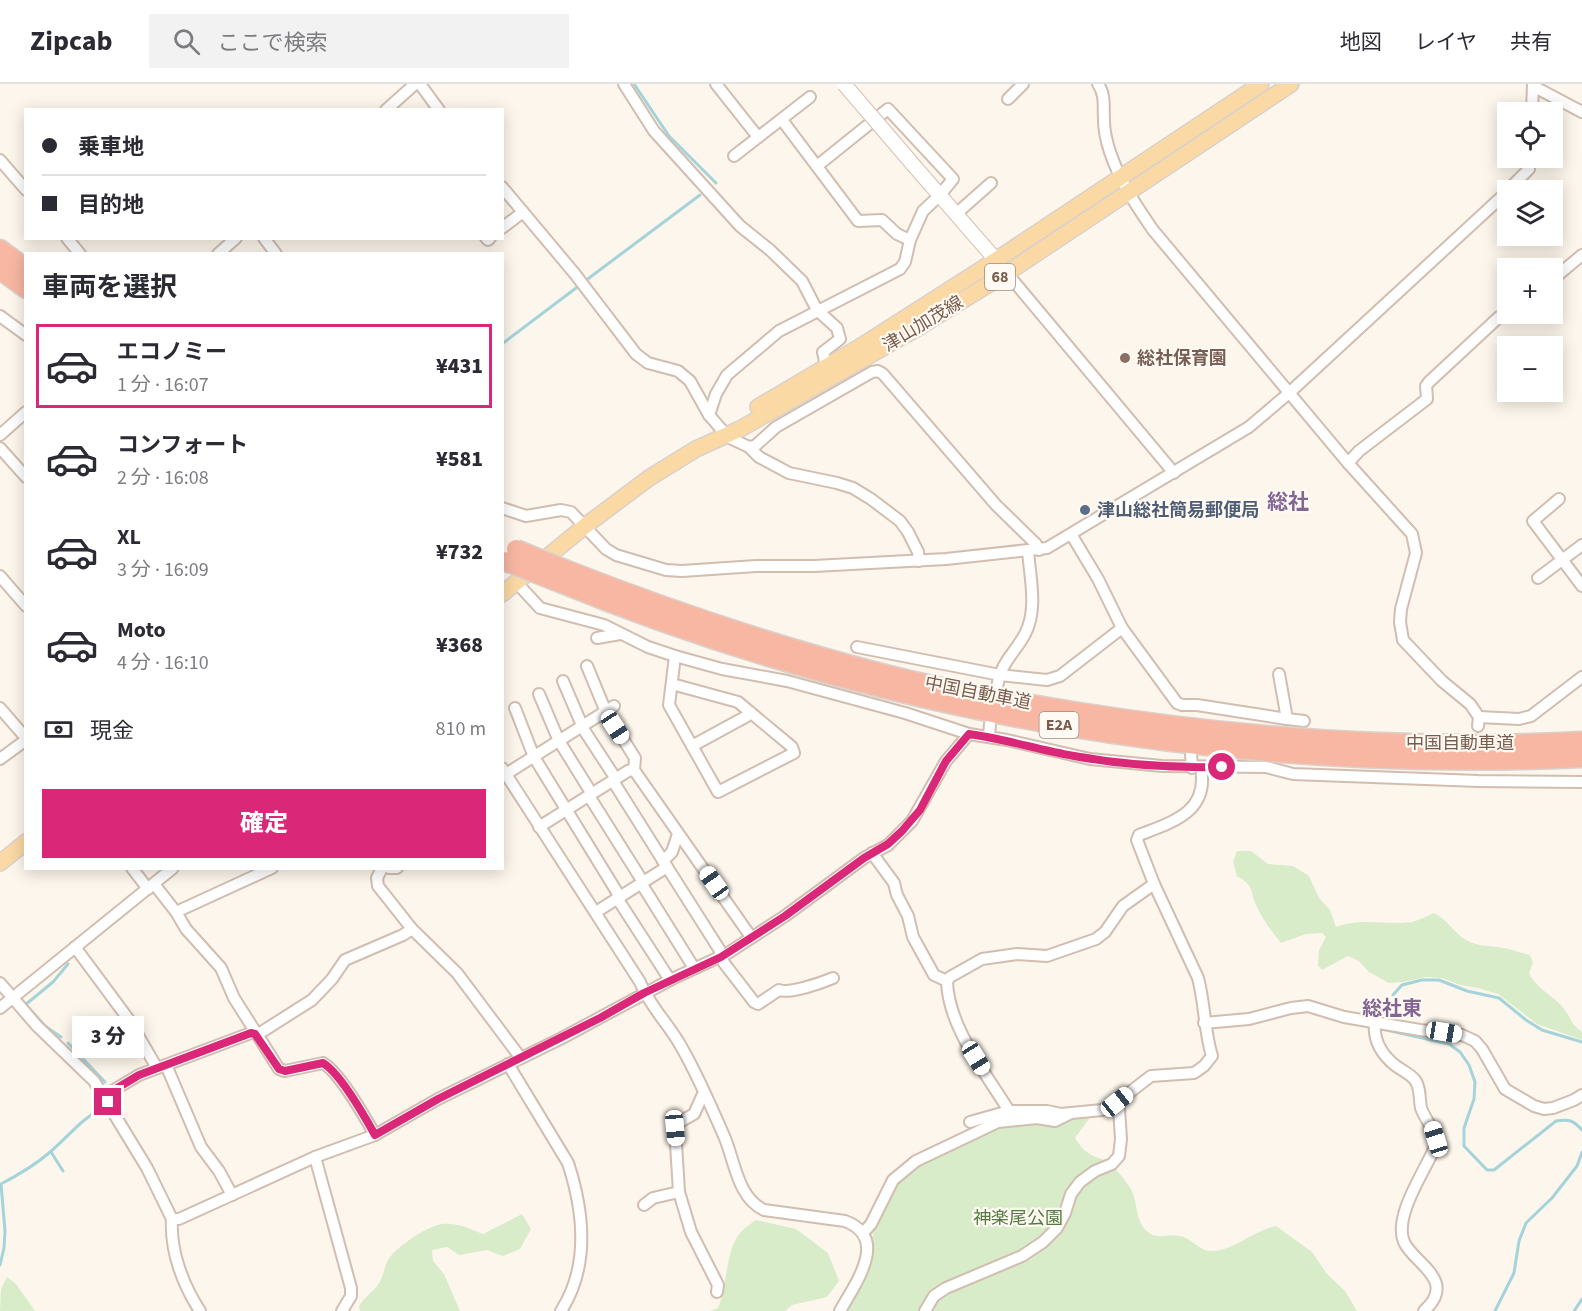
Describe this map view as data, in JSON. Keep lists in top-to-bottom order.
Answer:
{
  "streets": {
    "highway": ["中国自動車道", "E2A"],
    "main road": ["68", "津山加茂線"]
  },
  "districts": ["総社", "総社東"],
  "parks": ["神楽尾公園"],
  "places": ["総社保育園", "津山総社簡易郵便局"],
  "page": {
    "header": "Zipcab",
    "search": "ここで検索",
    "nav": ["地図", "レイヤ", "共有"],
    "map_buttons": ["+", "−"],
    "banner": ["乗車地", "目的地"],
    "heading": "車両を選択",
    "list": [
      {
        "name": "エコノミー",
        "note": "1 分 · 16:07",
        "value": "¥431"
      },
      {
        "name": "コンフォート",
        "note": "2 分 · 16:08",
        "value": "¥581"
      },
      {
        "name": "XL",
        "note": "3 分 · 16:09",
        "value": "¥732"
      },
      {
        "name": "Moto",
        "note": "4 分 · 16:10",
        "value": "¥368"
      }
    ],
    "pay": ["現金", "810 m"],
    "buttons": "確定",
    "bubble": "3 分"
  }
}
